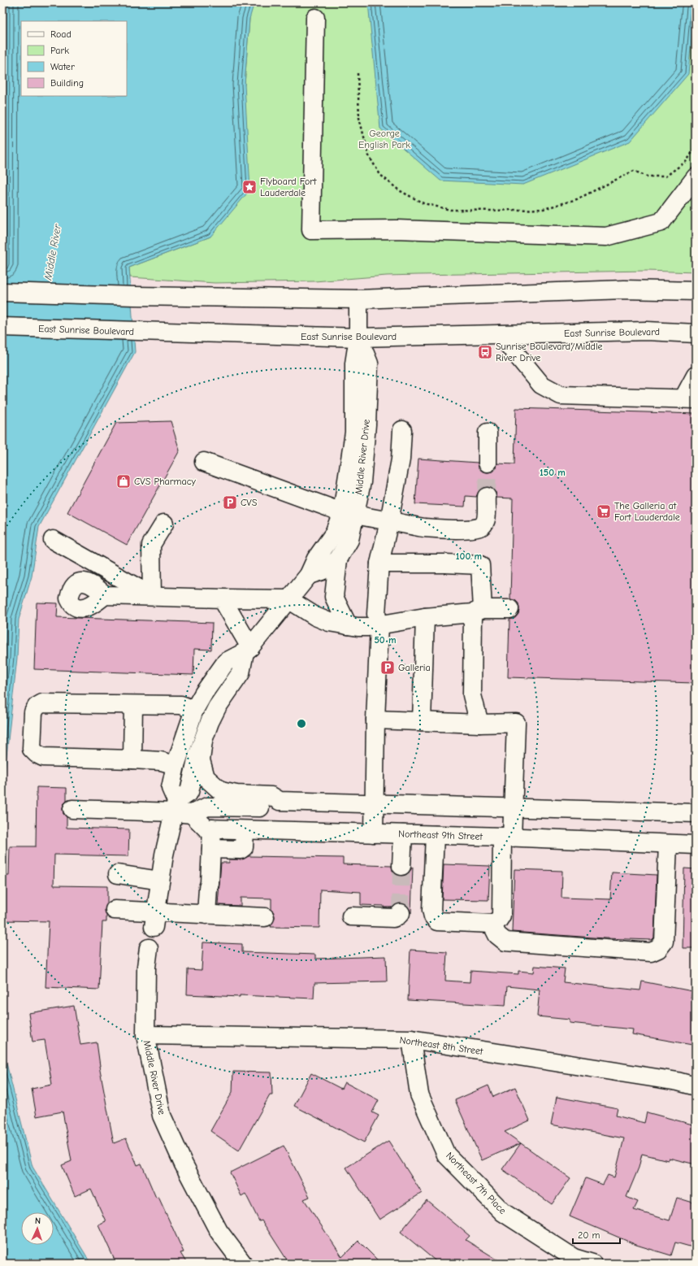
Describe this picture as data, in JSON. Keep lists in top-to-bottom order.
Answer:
{
  "streets": {
    "street": [
      "East Sunrise Boulevard",
      "Middle River Drive",
      "Northeast 9th Street",
      "Northeast 8th Street",
      "Northeast 7th Place"
    ]
  },
  "crossings": [
    ["East Sunrise Boulevard", "Middle River Drive"],
    ["Middle River Drive", "Northeast 8th Street"],
    ["Northeast 8th Street", "Northeast 7th Place"]
  ],
  "water": ["Middle River"],
  "parks": ["George English Park"],
  "places": {
    "place": ["Flyboard Fort Lauderdale"],
    "bus stop": ["Sunrise Boulevard/Middle River Drive"],
    "shop": ["CVS Pharmacy"],
    "parking": ["CVS", "Galleria"],
    "supermarket": ["The Galleria at Fort Lauderdale"]
  },
  "legend": [
    "Road",
    "Park",
    "Water",
    "Building"
  ],
  "scale_bar": "20 m",
  "north": "top",
  "rings": ["150 m", "100 m", "50 m"]
}
